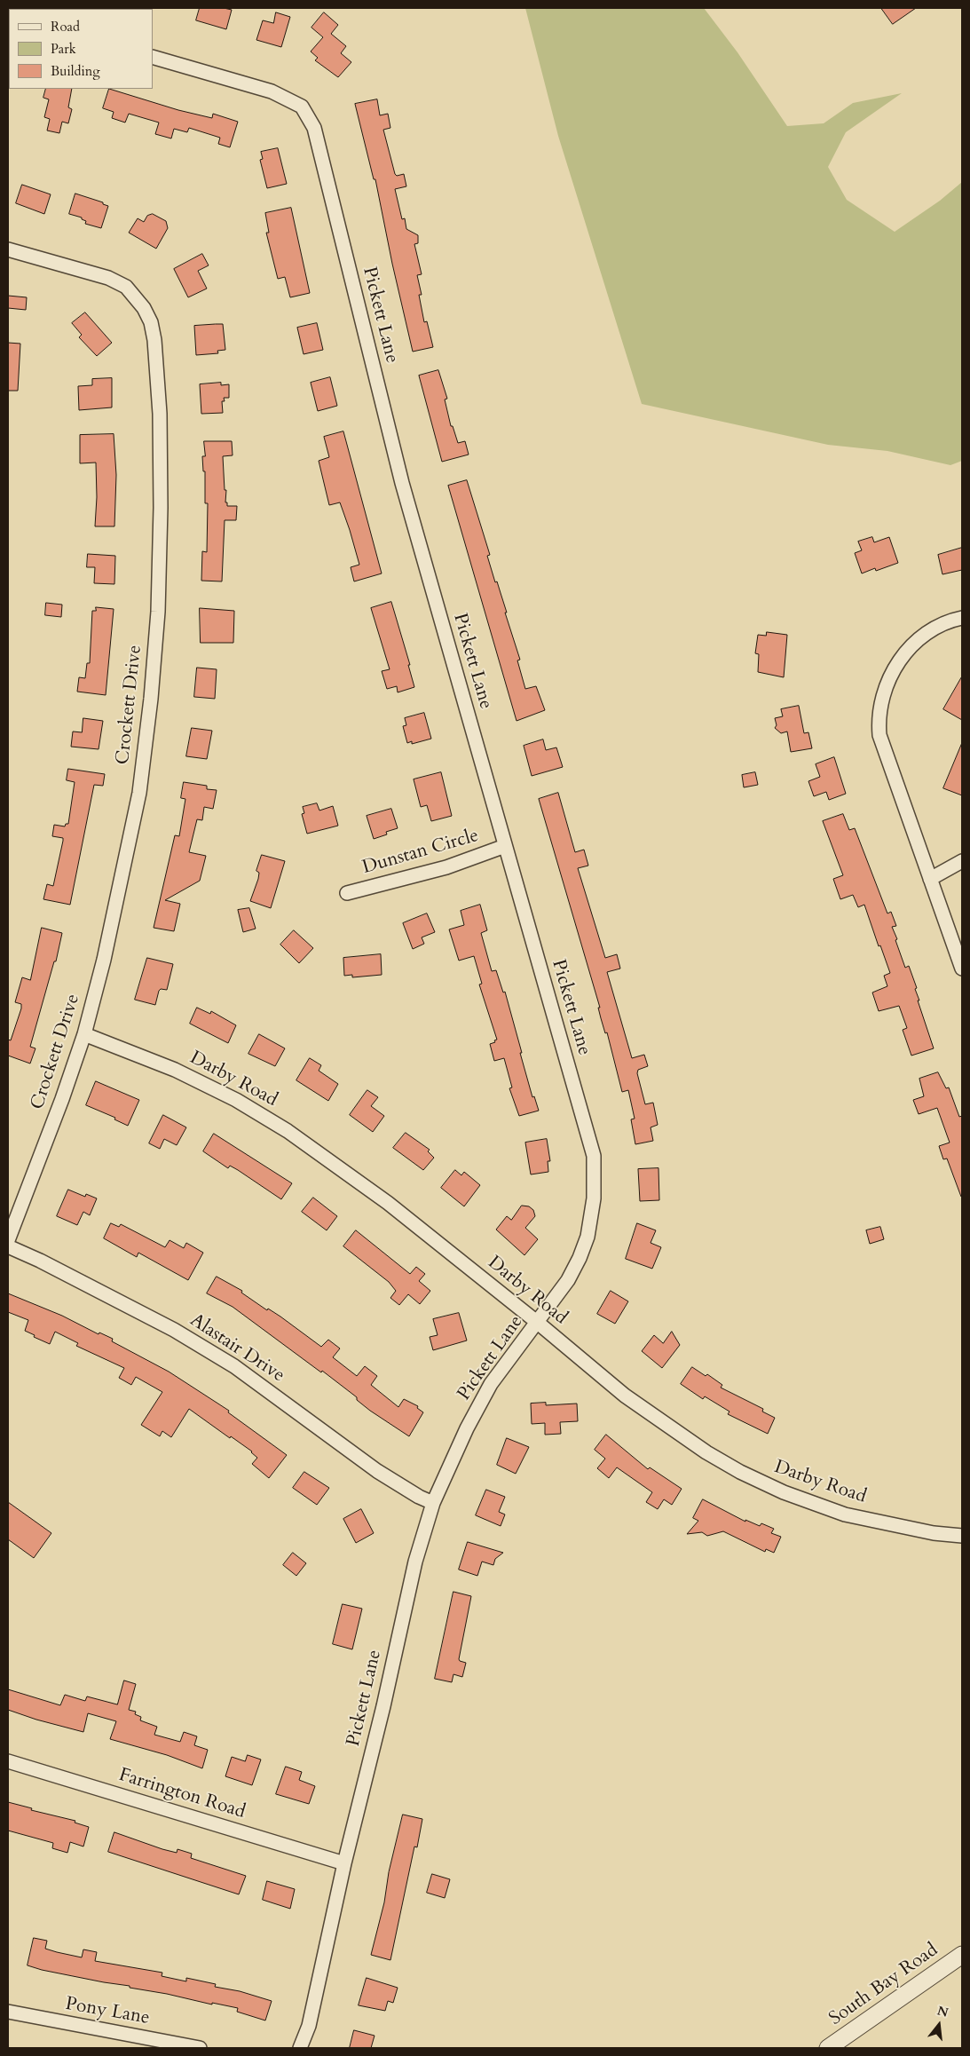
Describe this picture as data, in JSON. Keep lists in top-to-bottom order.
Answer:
{
  "streets": {
    "street": [
      "Pickett Lane",
      "Crockett Drive",
      "Dunstan Circle",
      "Darby Road",
      "Alastair Drive",
      "Farrington Road",
      "South Bay Road",
      "Pony Lane"
    ]
  },
  "crossings": [
    ["Pickett Lane", "Dunstan Circle"],
    ["Pickett Lane", "Darby Road"],
    ["Pickett Lane", "Alastair Drive"],
    ["Pickett Lane", "Farrington Road"],
    ["Crockett Drive", "Darby Road"]
  ],
  "legend": ["Road", "Park", "Building"],
  "north": "top"
}
